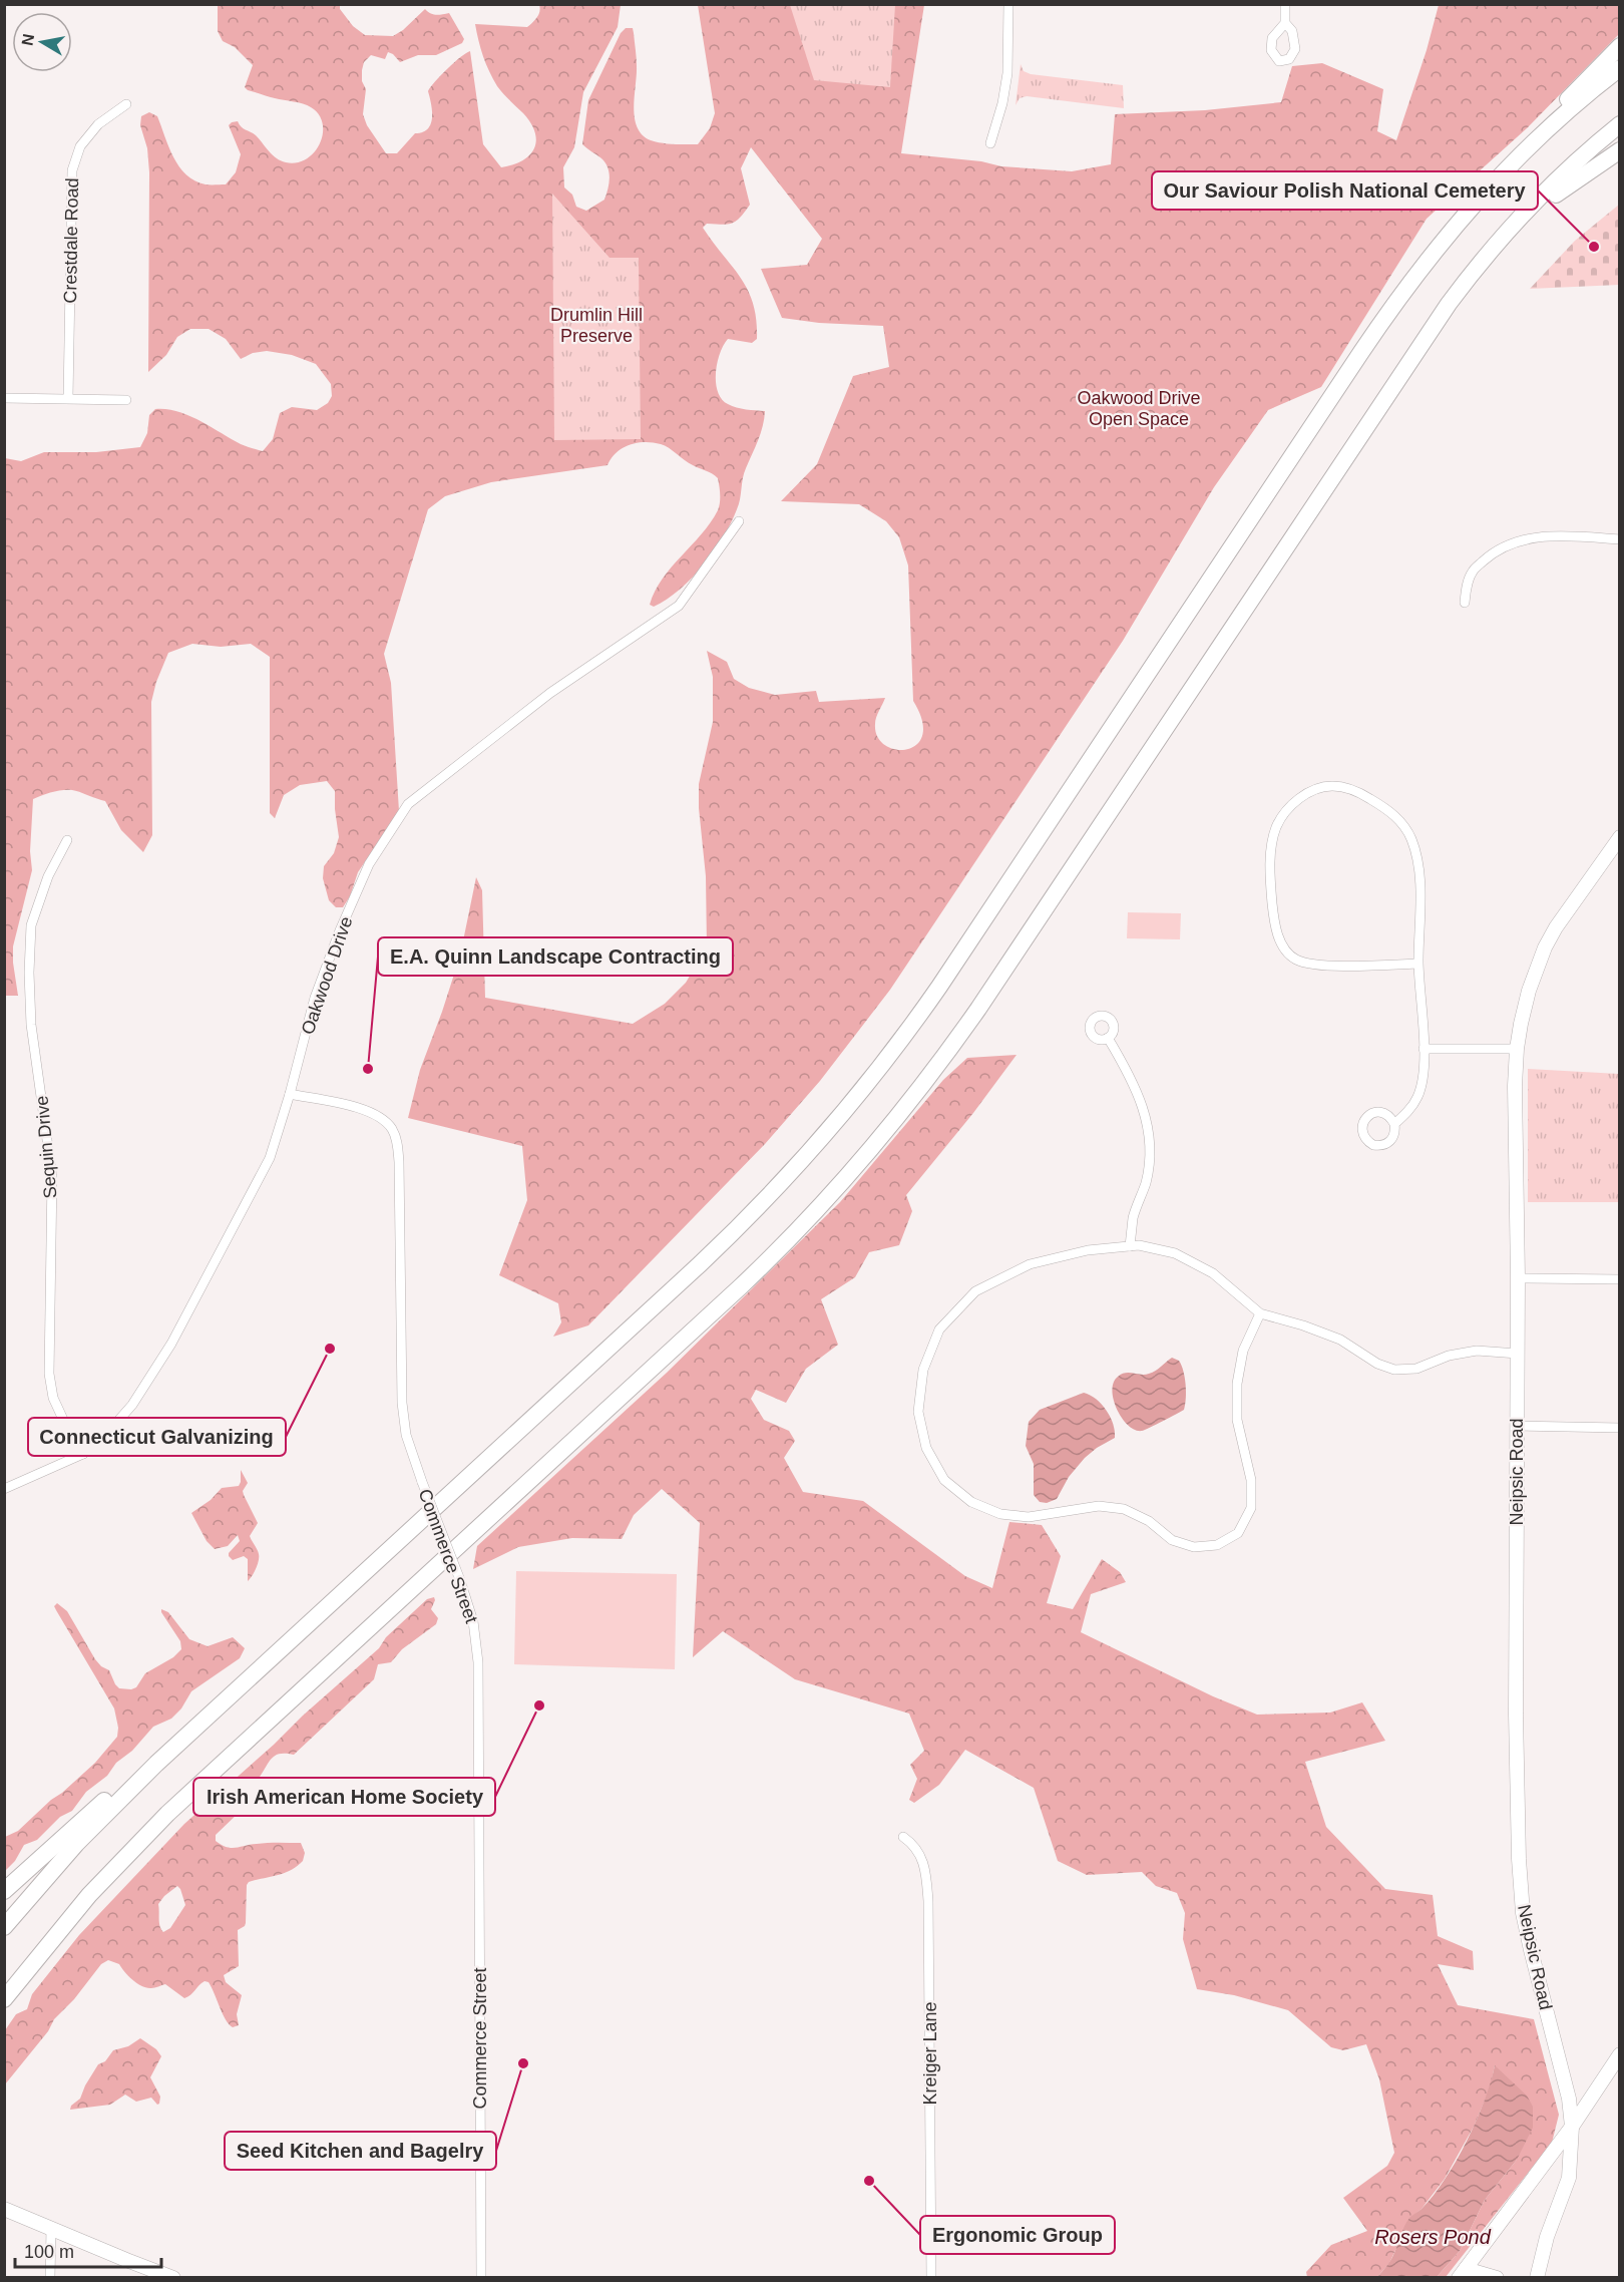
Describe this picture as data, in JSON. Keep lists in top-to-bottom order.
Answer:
{
  "streets": {
    "street": [
      "Crestdale Road",
      "Oakwood Drive",
      "Sequin Drive",
      "Neipsic Road",
      "Commerce Street",
      "Kreiger Lane"
    ]
  },
  "crossings": [
    ["Oakwood Drive", "Sequin Drive"],
    ["Oakwood Drive", "Commerce Street"]
  ],
  "water": ["Rosers Pond"],
  "parks": ["Drumlin Hill Preserve", "Oakwood Drive Open Space"],
  "places": [
    "Our Saviour Polish National Cemetery",
    "E.A. Quinn Landscape Contracting",
    "Connecticut Galvanizing",
    "Irish American Home Society",
    "Seed Kitchen and Bagelry",
    "Ergonomic Group"
  ],
  "scale_bar": "100 m",
  "north": "left"
}
